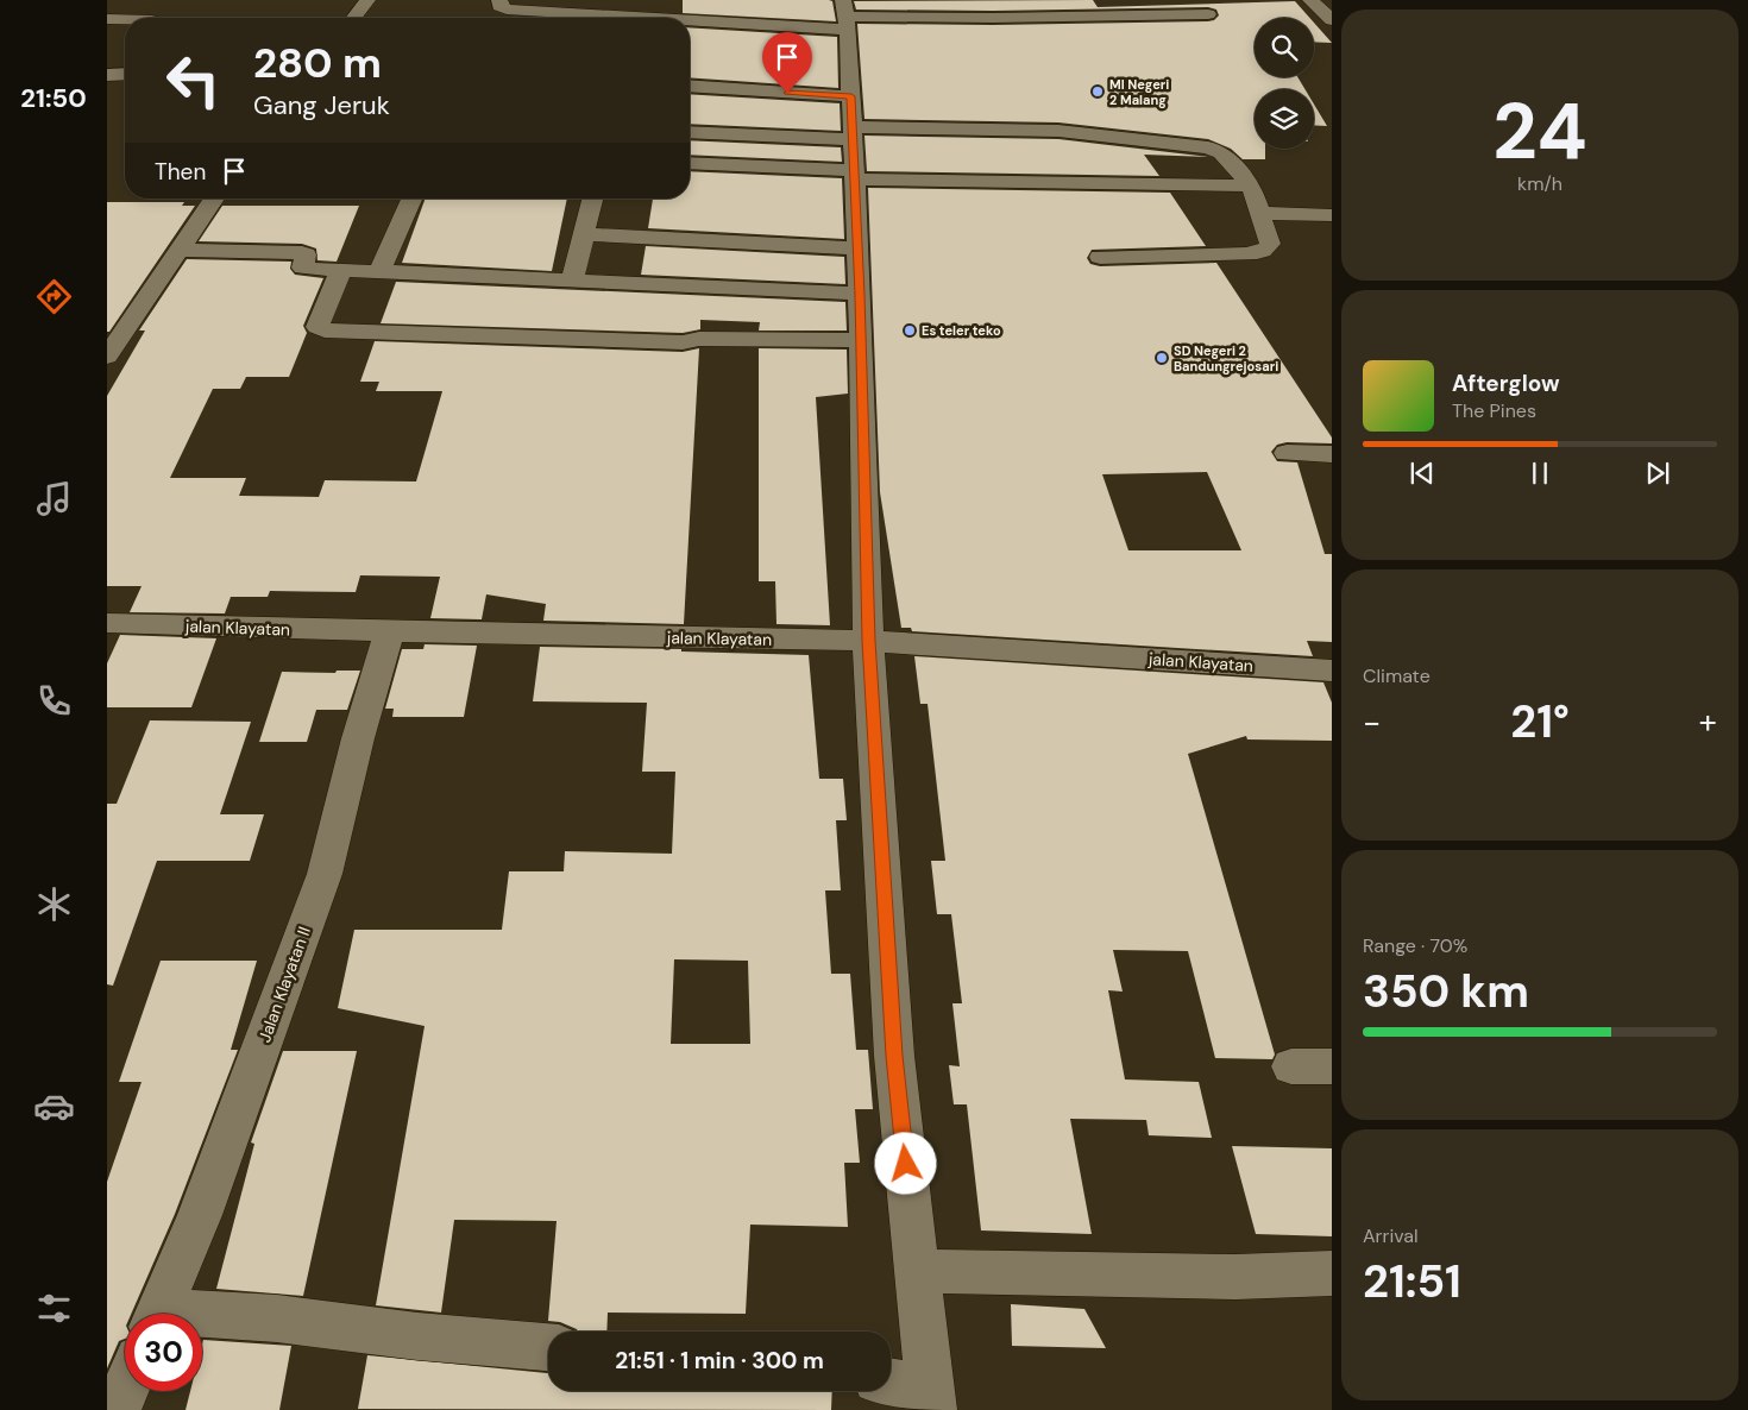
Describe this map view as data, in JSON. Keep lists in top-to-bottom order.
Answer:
{
  "streets": {
    "street": ["jalan Klayatan", "Jalan Klayatan II"]
  },
  "crossings": [
    ["jalan Klayatan", "Jalan Klayatan II"]
  ],
  "places": ["MI Negeri 2 Malang", "Es teler teko", "SD Negeri 2 Bandungrejosari"],
  "page": {
    "tabs": "21:50",
    "tile": [
      ["24", "km/h"],
      "Climate",
      ["Range · 70%", "350 km"],
      ["Arrival", "21:51"]
    ],
    "turn": ["280 m", "Gang Jeruk"],
    "then": "Then",
    "song": ["Afterglow", "The Pines"],
    "heat": ["−", "21°", "+"],
    "limit": "30",
    "trip": "21:51 · 1 min · 300 m"
  }
}
